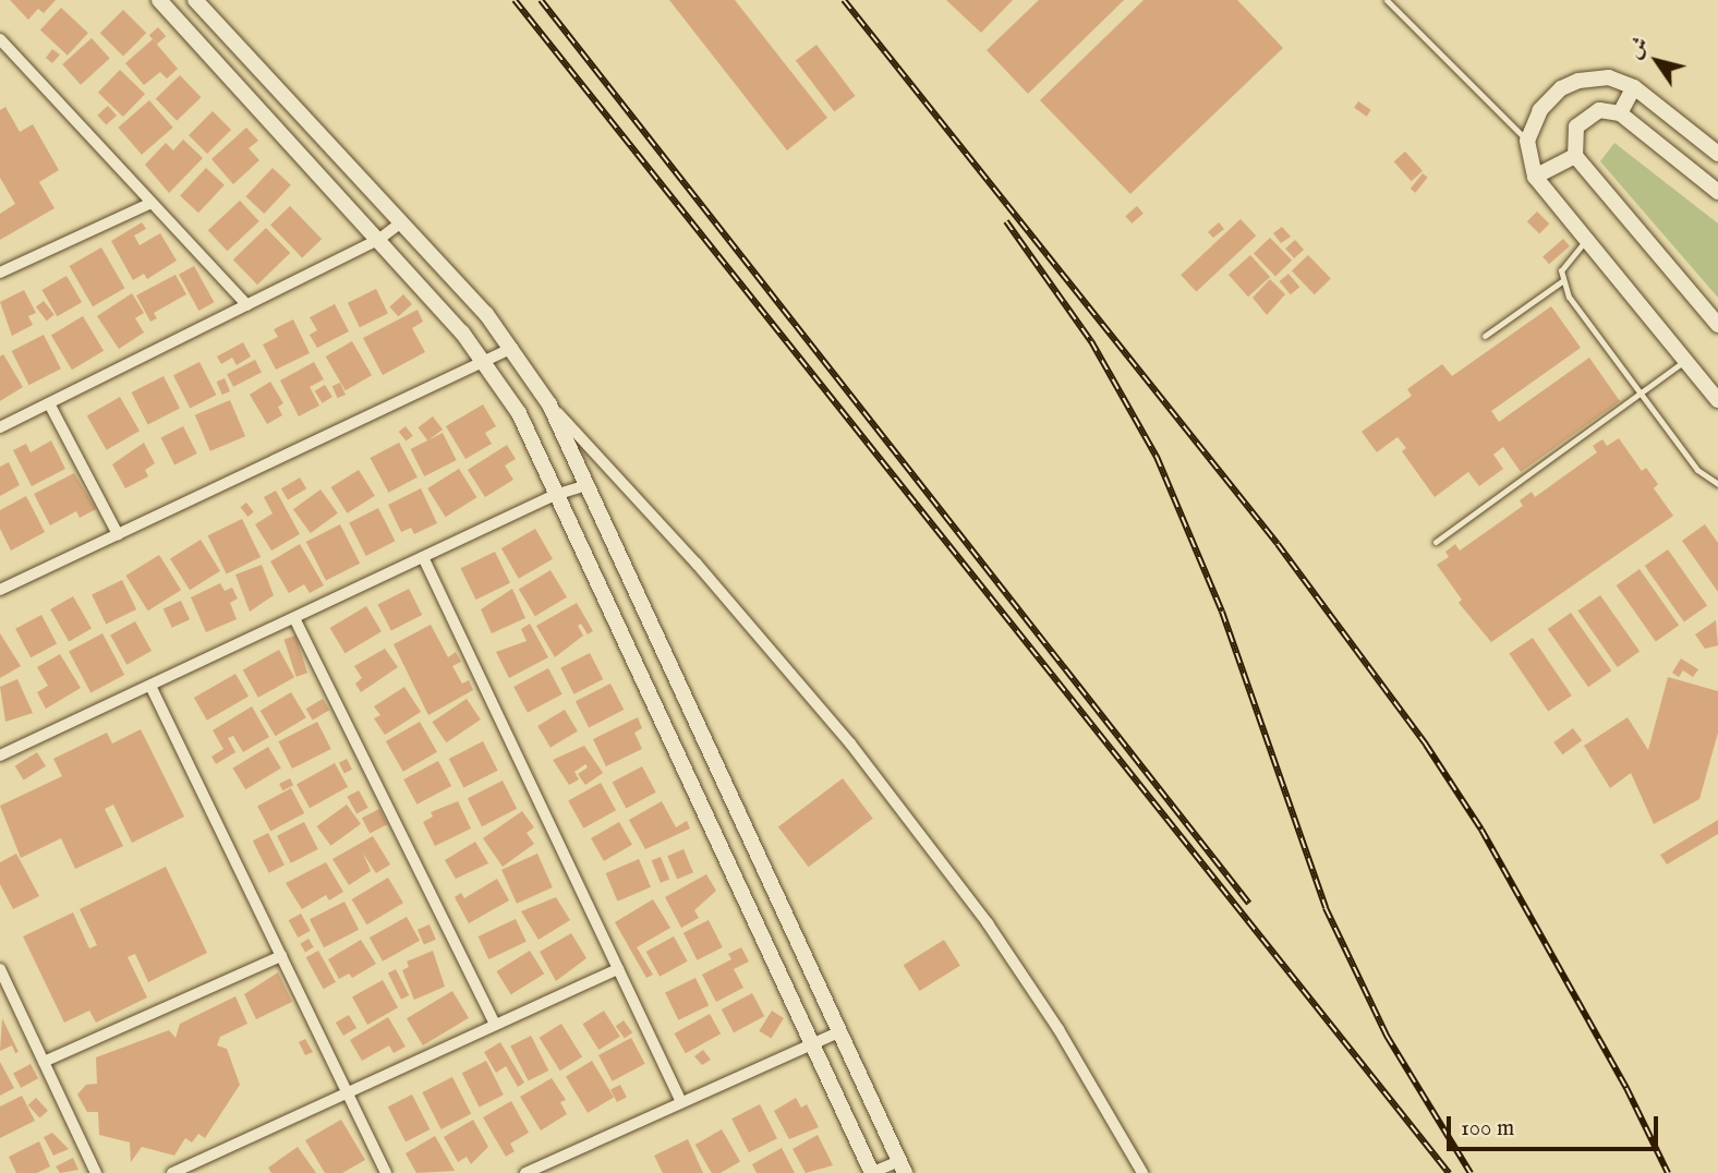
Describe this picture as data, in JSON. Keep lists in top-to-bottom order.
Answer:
{
  "scale_bar": "100 m",
  "north": "top left"
}
